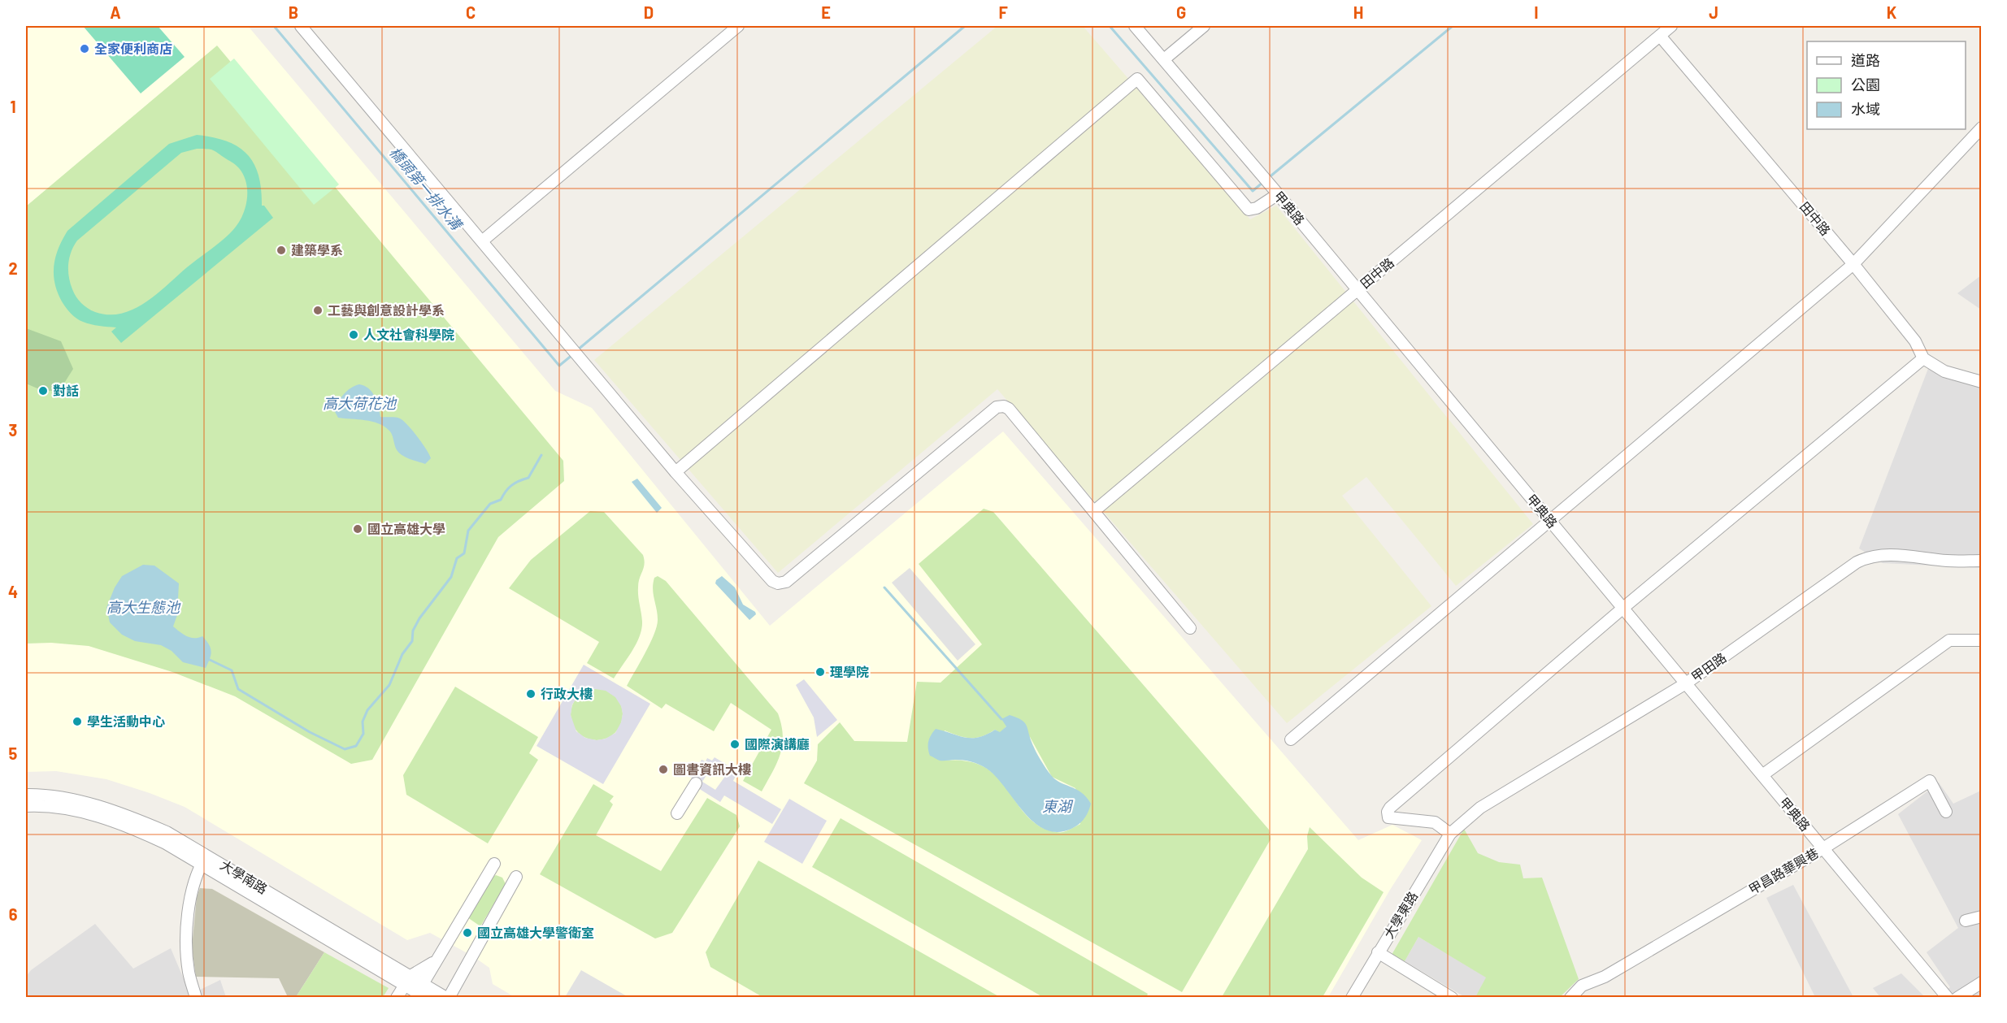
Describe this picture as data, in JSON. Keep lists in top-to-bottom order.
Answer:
{
  "streets": {
    "street": [
      "甲典路",
      "田中路",
      "甲田路",
      "甲昌路華興巷",
      "大學南路",
      "大學東路"
    ]
  },
  "crossings": [
    ["甲典路", "田中路"],
    ["甲典路", "甲田路"],
    ["甲典路", "甲昌路華興巷"],
    ["甲田路", "大學東路"]
  ],
  "water": [
    "橋頭第一排水溝",
    "高大荷花池",
    "高大生態池",
    "東湖"
  ],
  "places": [
    "全家便利商店",
    "建築學系",
    "工藝與創意設計學系",
    "人文社會科學院",
    "對話",
    "國立高雄大學",
    "理學院",
    "行政大樓",
    "學生活動中心",
    "國際演講廳",
    "圖書資訊大樓",
    "國立高雄大學警衛室"
  ],
  "legend": ["道路", "公園", "水域"],
  "grid": {
    "columns": [
      "A",
      "B",
      "C",
      "D",
      "E",
      "F",
      "G",
      "H",
      "I",
      "J",
      "K"
    ],
    "rows": [
      "1",
      "2",
      "3",
      "4",
      "5",
      "6"
    ]
  }
}
